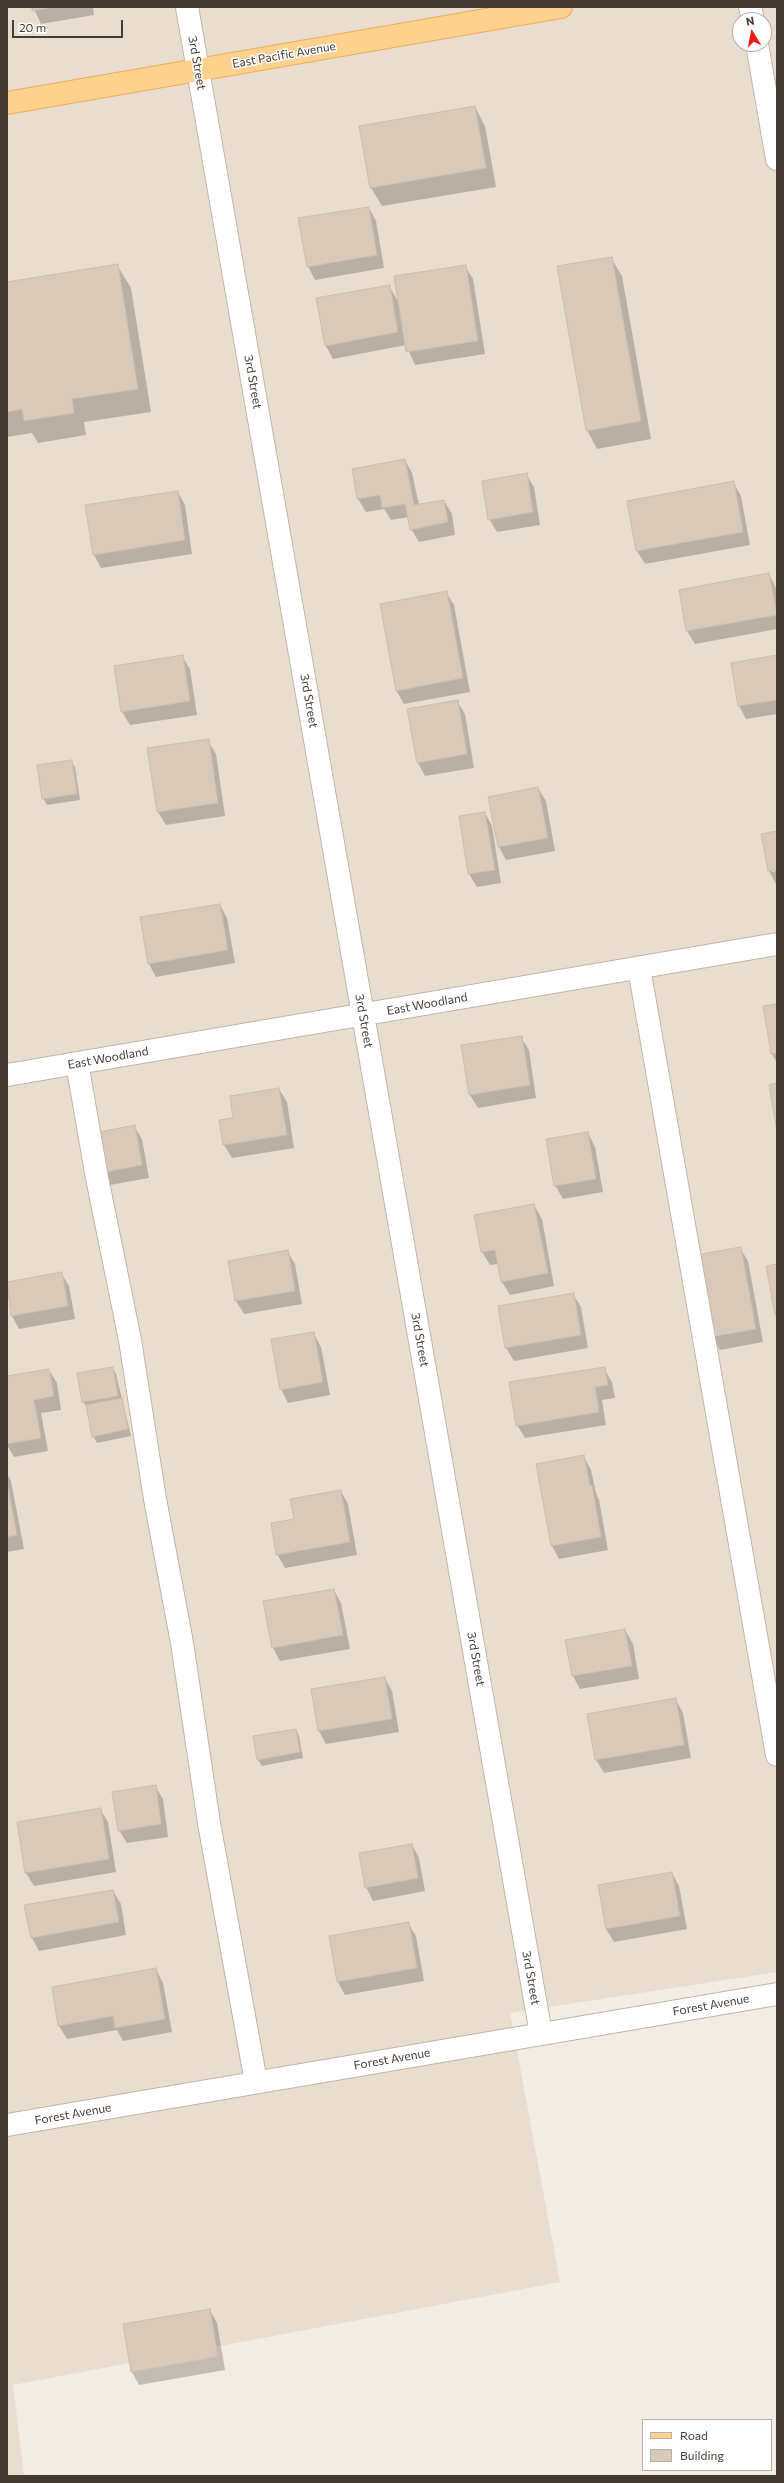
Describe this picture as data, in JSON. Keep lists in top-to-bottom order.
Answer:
{
  "streets": {
    "main road": ["East Pacific Avenue"],
    "street": ["3rd Street", "East Woodland", "Forest Avenue"]
  },
  "crossings": [
    ["East Pacific Avenue", "3rd Street"],
    ["3rd Street", "East Woodland"],
    ["3rd Street", "Forest Avenue"]
  ],
  "legend": ["Road", "Building"],
  "scale_bar": "20 m",
  "north": "top"
}
